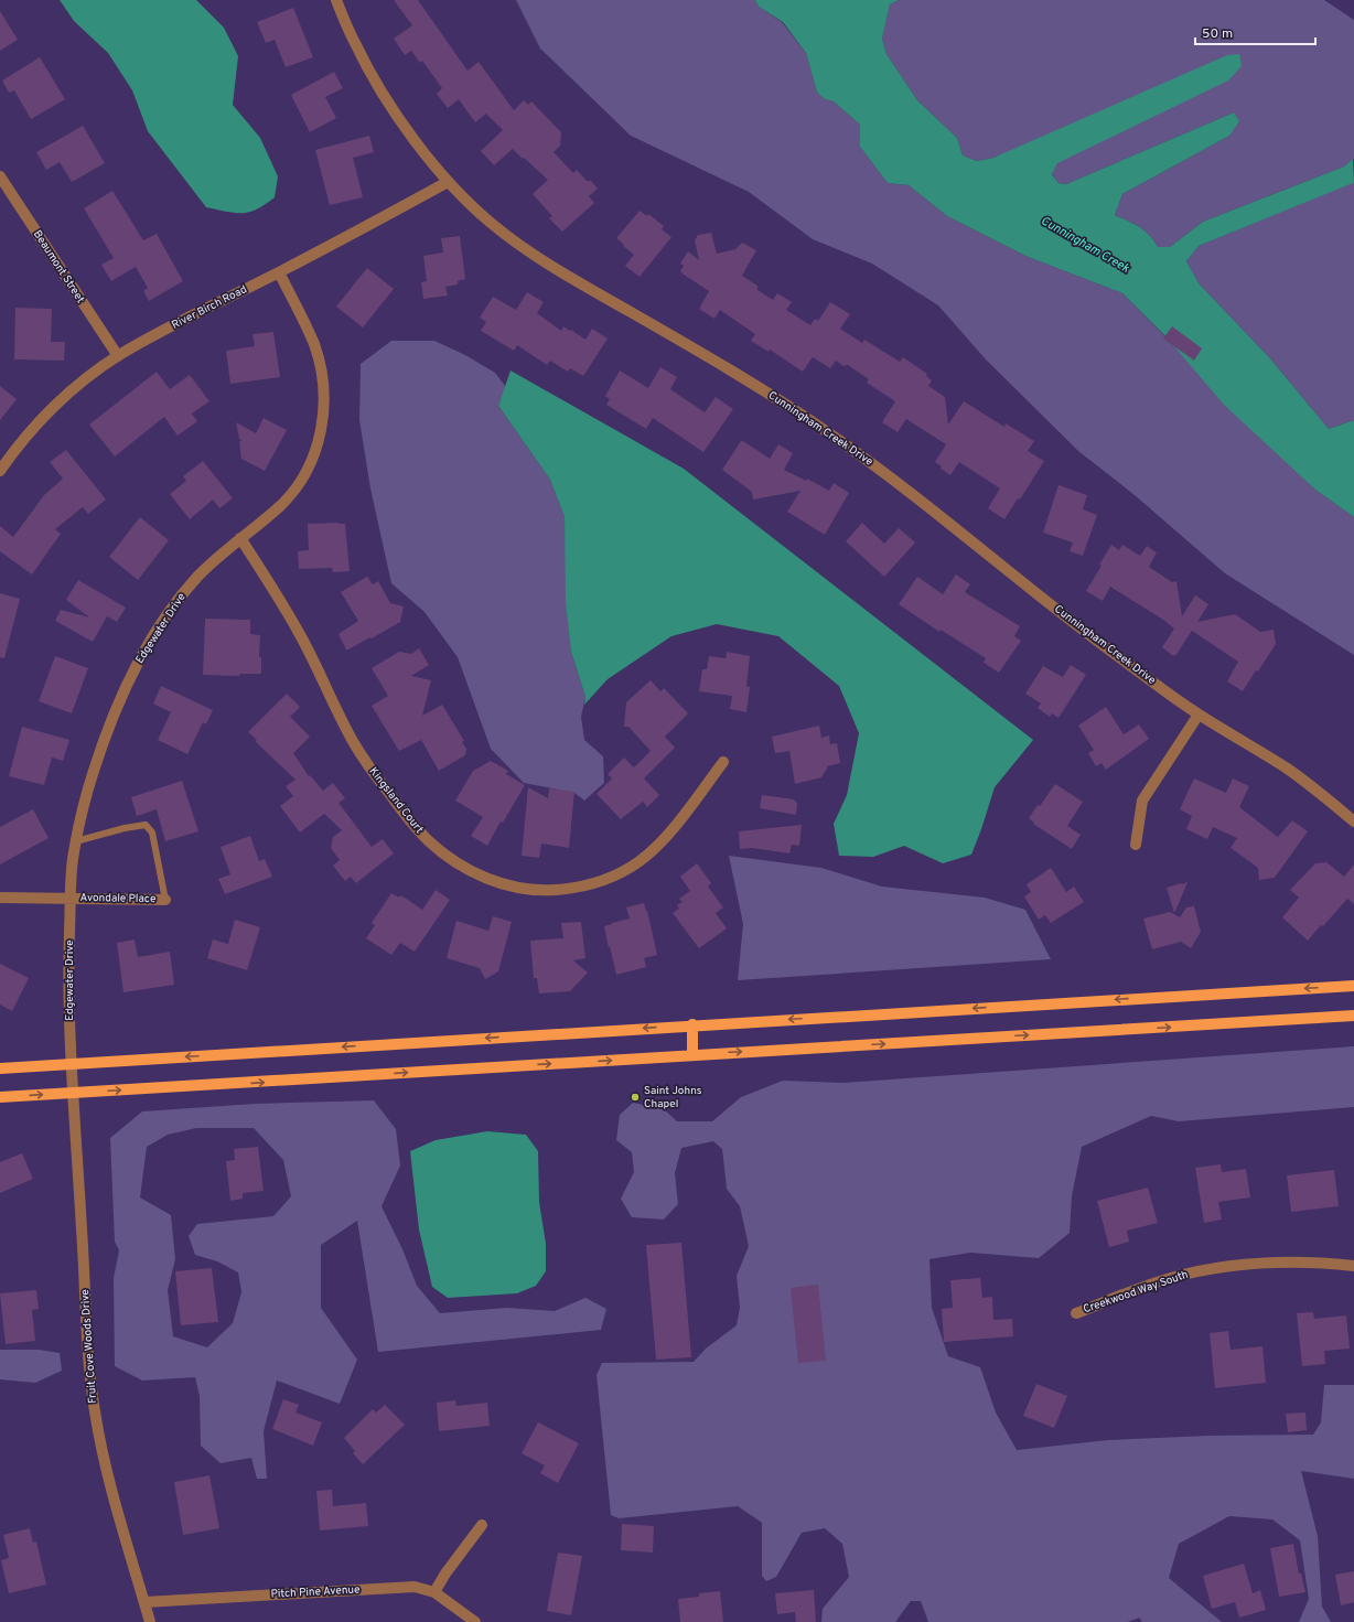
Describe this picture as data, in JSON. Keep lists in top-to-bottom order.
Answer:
{
  "streets": {
    "street": [
      "Beaumont Street",
      "River Birch Road",
      "Cunningham Creek Drive",
      "Edgewater Drive",
      "Kingsland Court",
      "Avondale Place",
      "Creekwood Way South",
      "Fruit Cove Woods Drive",
      "Pitch Pine Avenue"
    ]
  },
  "crossings": [
    ["Beaumont Street", "River Birch Road"],
    ["River Birch Road", "Cunningham Creek Drive"],
    ["River Birch Road", "Edgewater Drive"],
    ["Edgewater Drive", "Kingsland Court"],
    ["Edgewater Drive", "Avondale Place"],
    ["Edgewater Drive", "Fruit Cove Woods Drive"],
    ["Fruit Cove Woods Drive", "Pitch Pine Avenue"]
  ],
  "water": ["Cunningham Creek"],
  "places": ["Saint Johns Chapel"],
  "scale_bar": "50 m"
}
